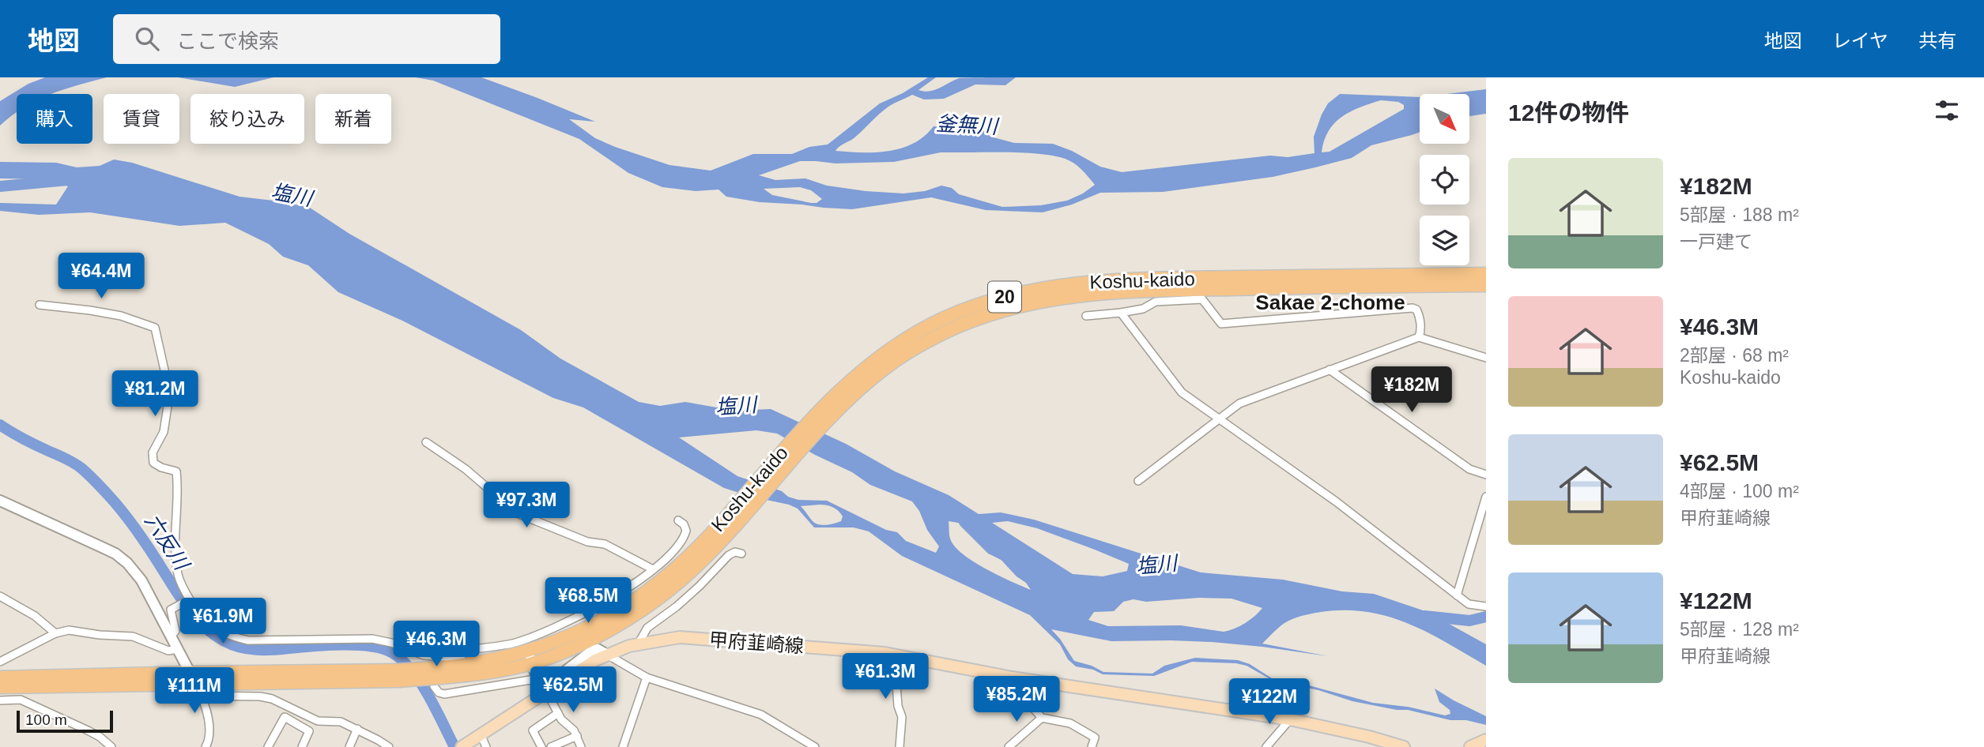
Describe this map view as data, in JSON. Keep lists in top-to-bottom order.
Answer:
{
  "streets": {
    "highway": ["Koshu-kaido", "20"],
    "main road": ["甲府韮崎線"]
  },
  "districts": ["Sakae 2-chome"],
  "water": ["釜無川", "塩川", "六反川"],
  "scale_bar": "100 m",
  "north": "bottom right",
  "page": {
    "header": "地図",
    "search": "ここで検索",
    "nav": ["地図", "レイヤ", "共有"],
    "heading": "12件の物件",
    "chip": [
      "購入",
      "賃貸",
      "絞り込み",
      "新着"
    ],
    "list": [
      {
        "name": "¥182M",
        "note": "5部屋 · 188 m² · 一戸建て"
      },
      {
        "name": "¥46.3M",
        "note": "2部屋 · 68 m² · Koshu-kaido"
      },
      {
        "name": "¥62.5M",
        "note": "4部屋 · 100 m² · 甲府韮崎線"
      },
      {
        "name": "¥122M",
        "note": "5部屋 · 128 m² · 甲府韮崎線"
      }
    ],
    "price": [
      "¥64.4M",
      "¥182M",
      "¥81.2M",
      "¥97.3M",
      "¥68.5M",
      "¥61.9M",
      "¥46.3M",
      "¥61.3M",
      "¥62.5M",
      "¥111M",
      "¥85.2M",
      "¥122M"
    ],
    "scale": "100 m"
  }
}
